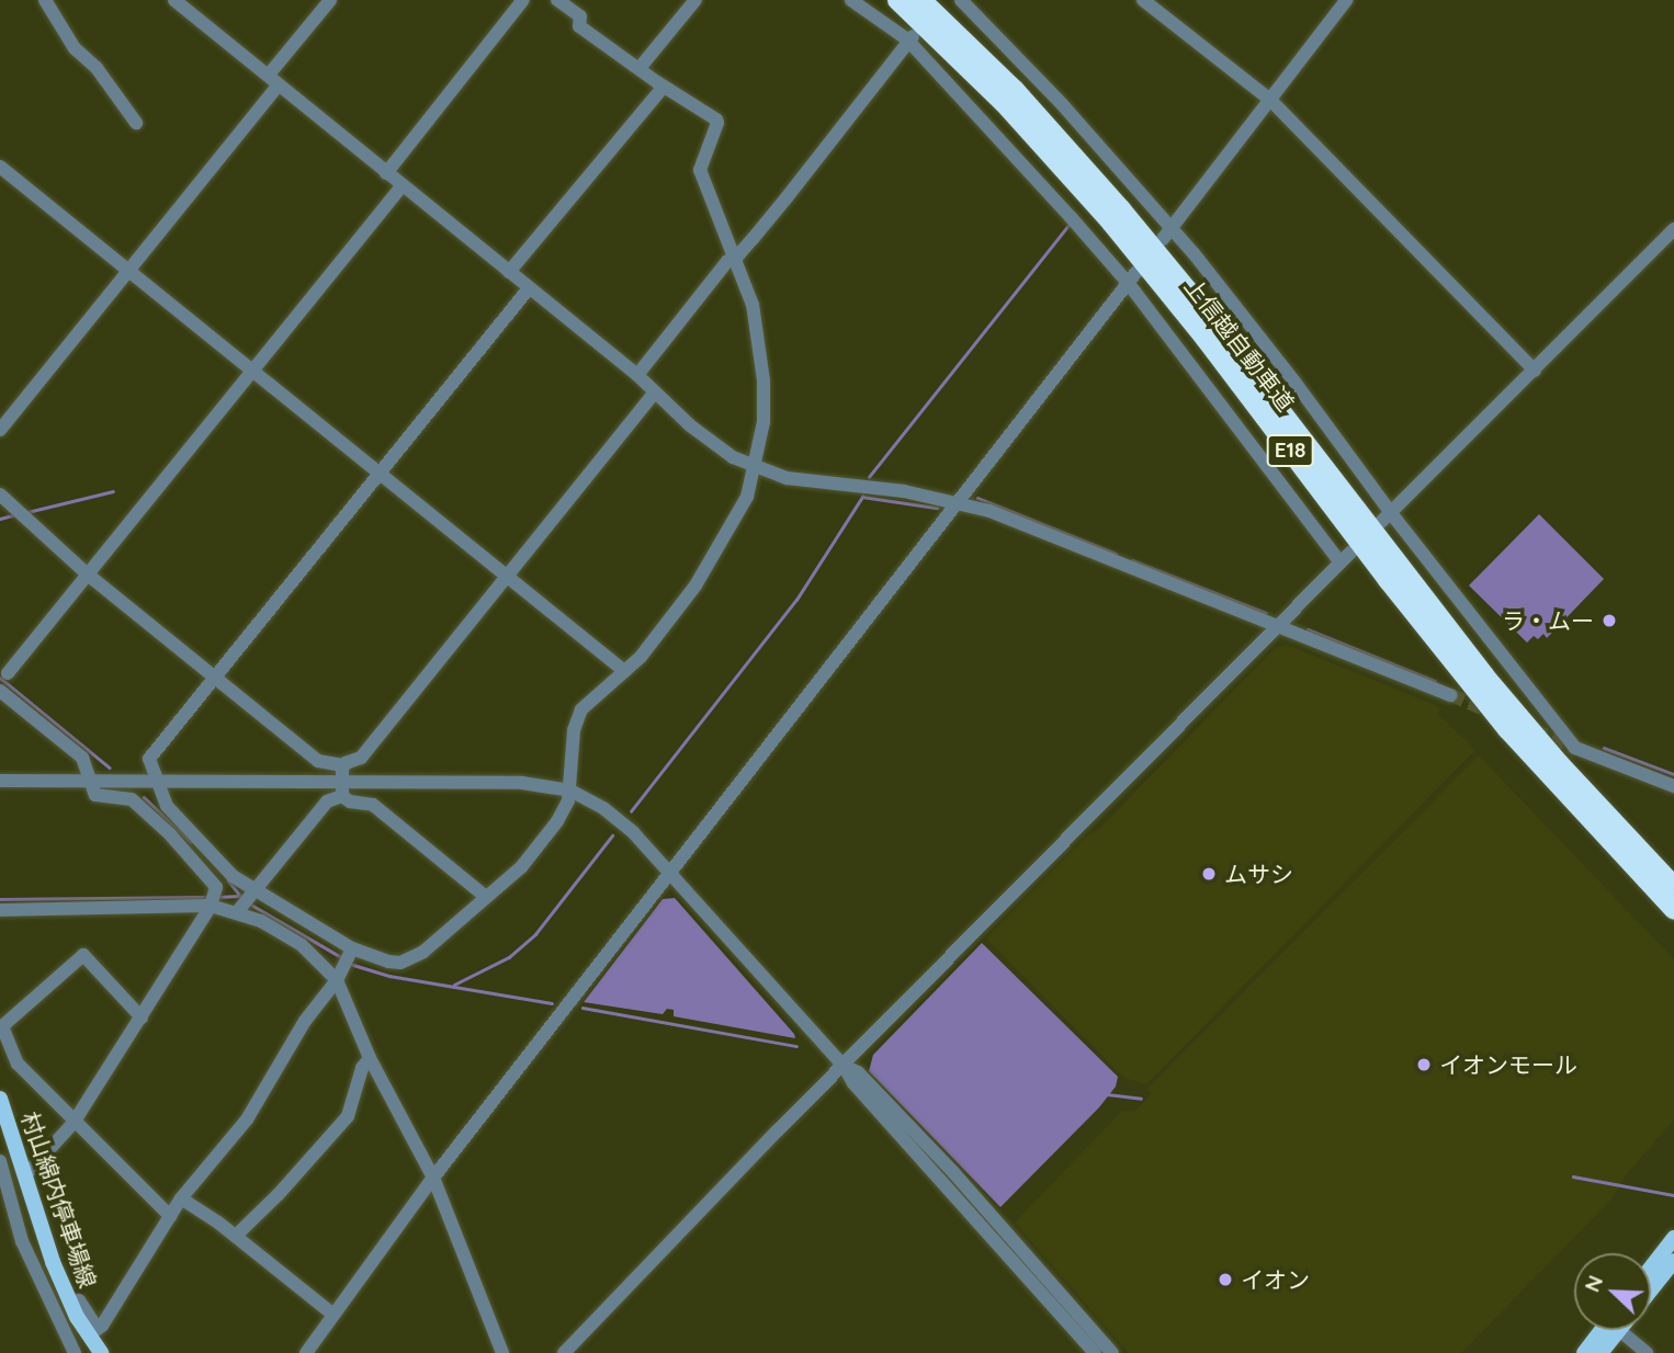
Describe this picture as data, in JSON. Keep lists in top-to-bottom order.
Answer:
{
  "streets": {
    "highway": ["上信越自動車道", "E18"],
    "main road": ["村山綿内停車場線"]
  },
  "places": [
    "ラ・ムー",
    "ムサシ",
    "イオンモール",
    "イオン"
  ],
  "north": "top left"
}
